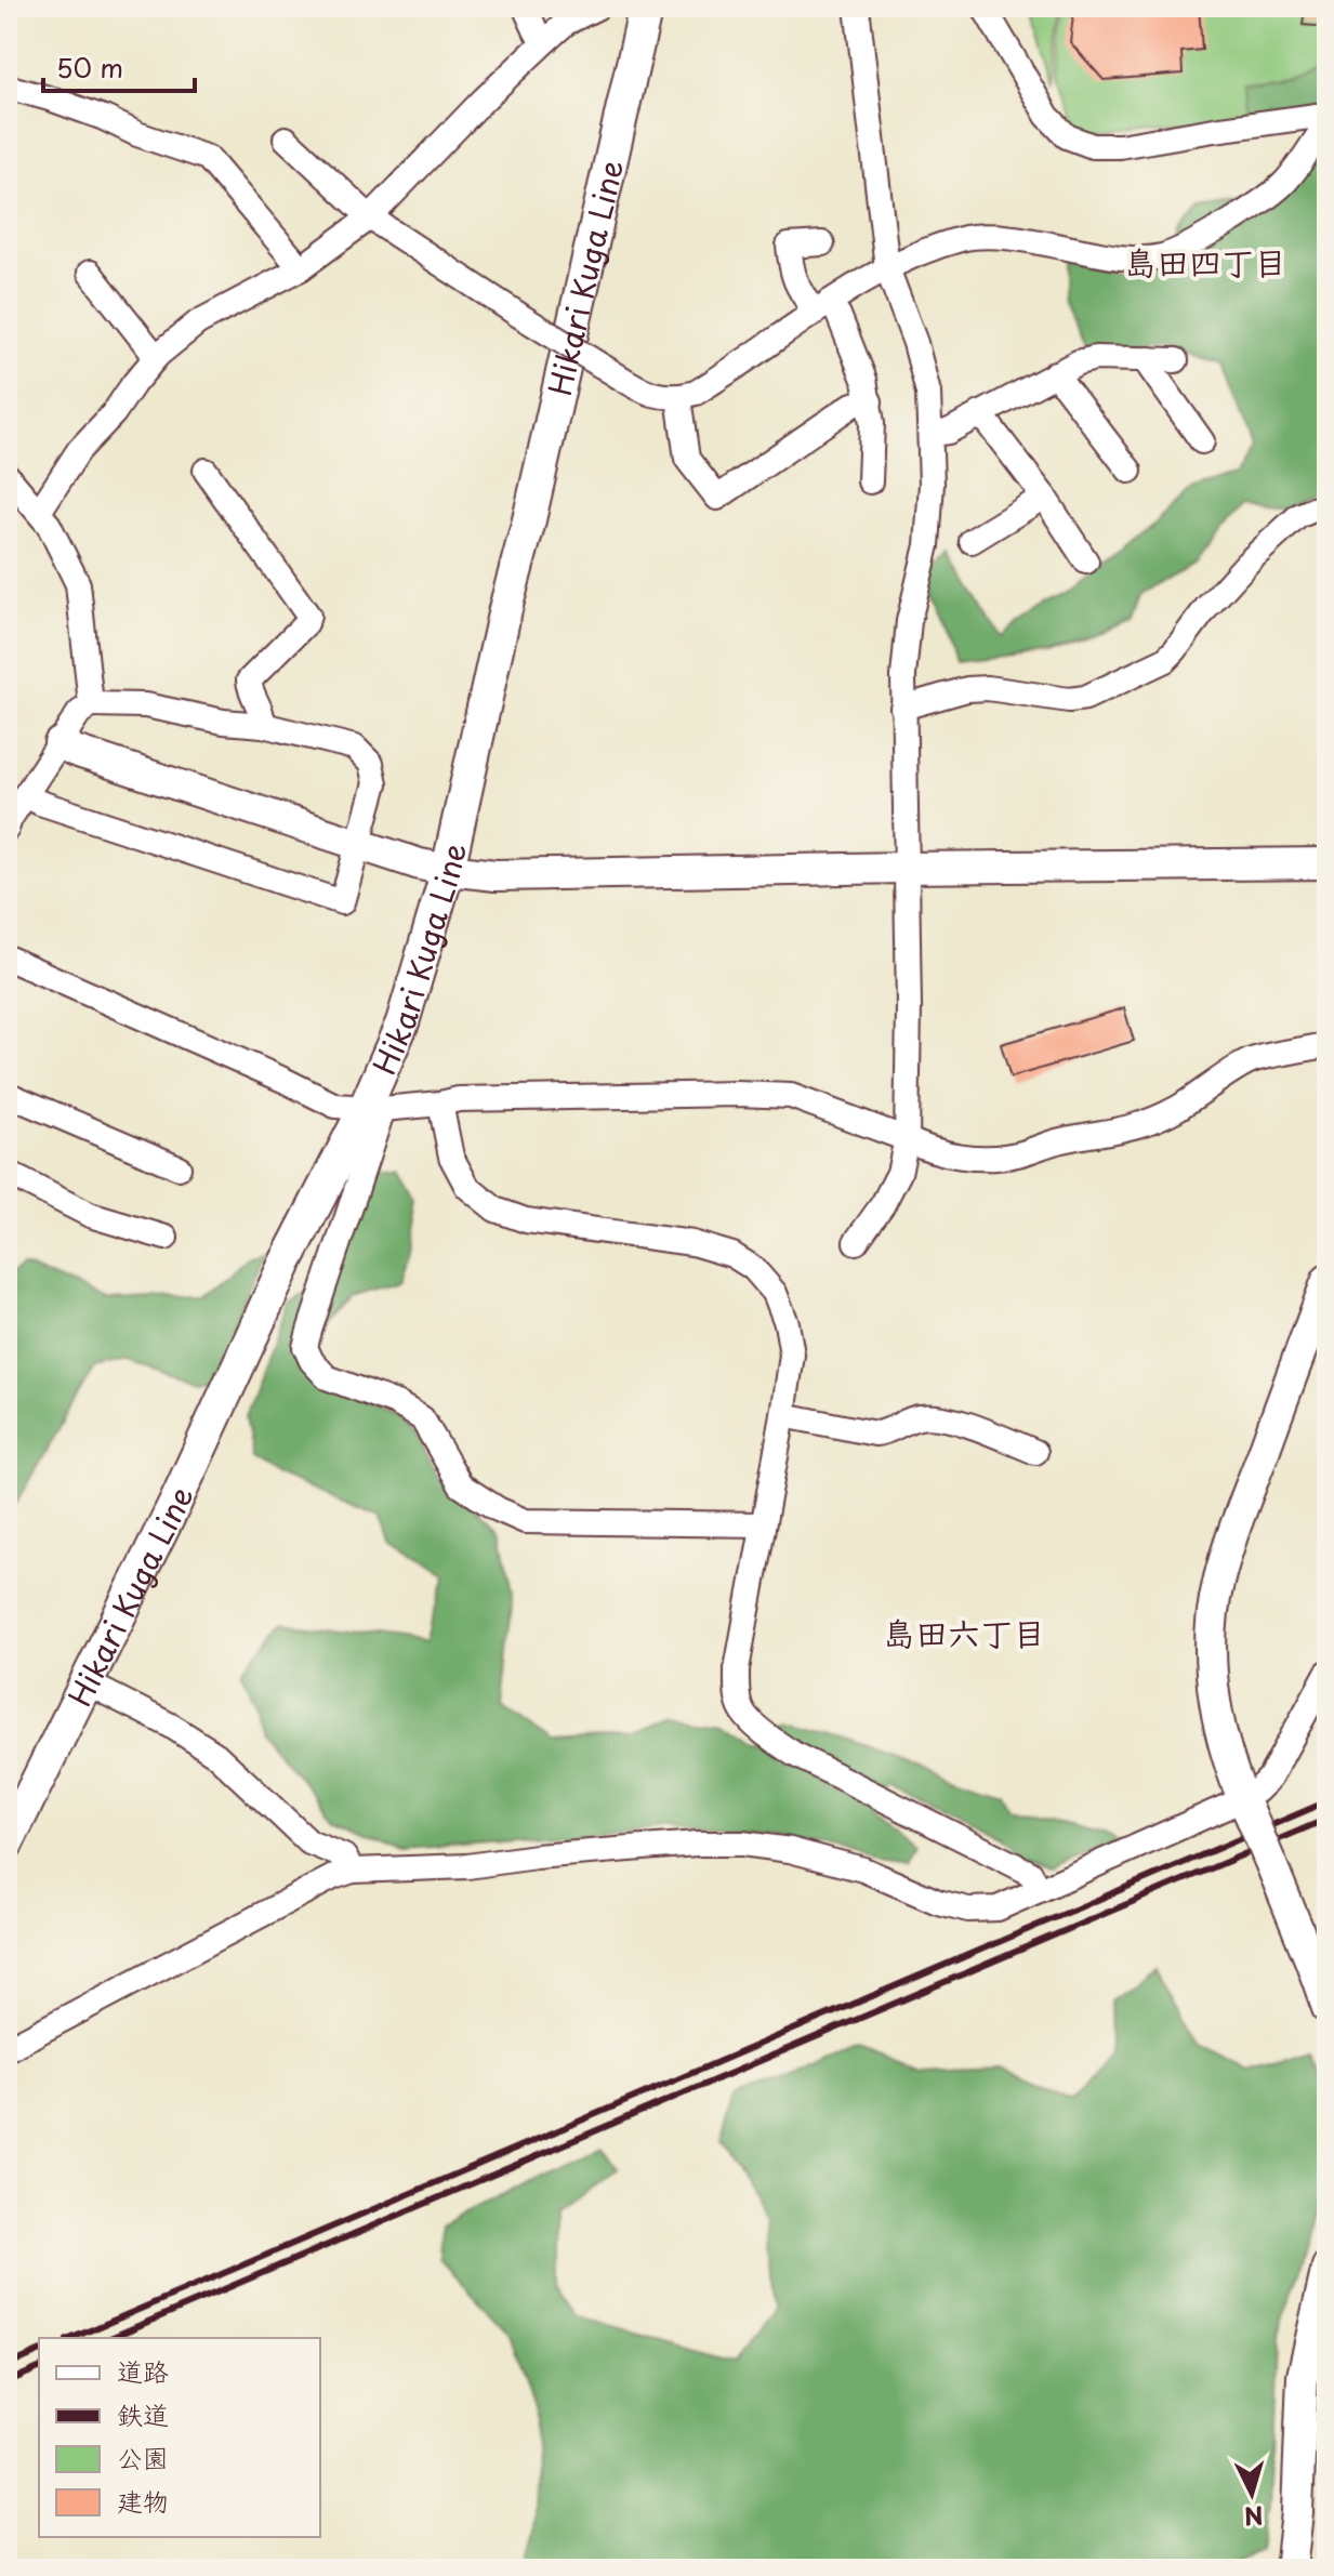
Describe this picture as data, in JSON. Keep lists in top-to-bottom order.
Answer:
{
  "streets": {
    "main road": ["Hikari Kuga Line"]
  },
  "districts": ["島田四丁目", "島田六丁目"],
  "legend": [
    "道路",
    "鉄道",
    "公園",
    "建物"
  ],
  "scale_bar": "50 m",
  "north": "bottom"
}
